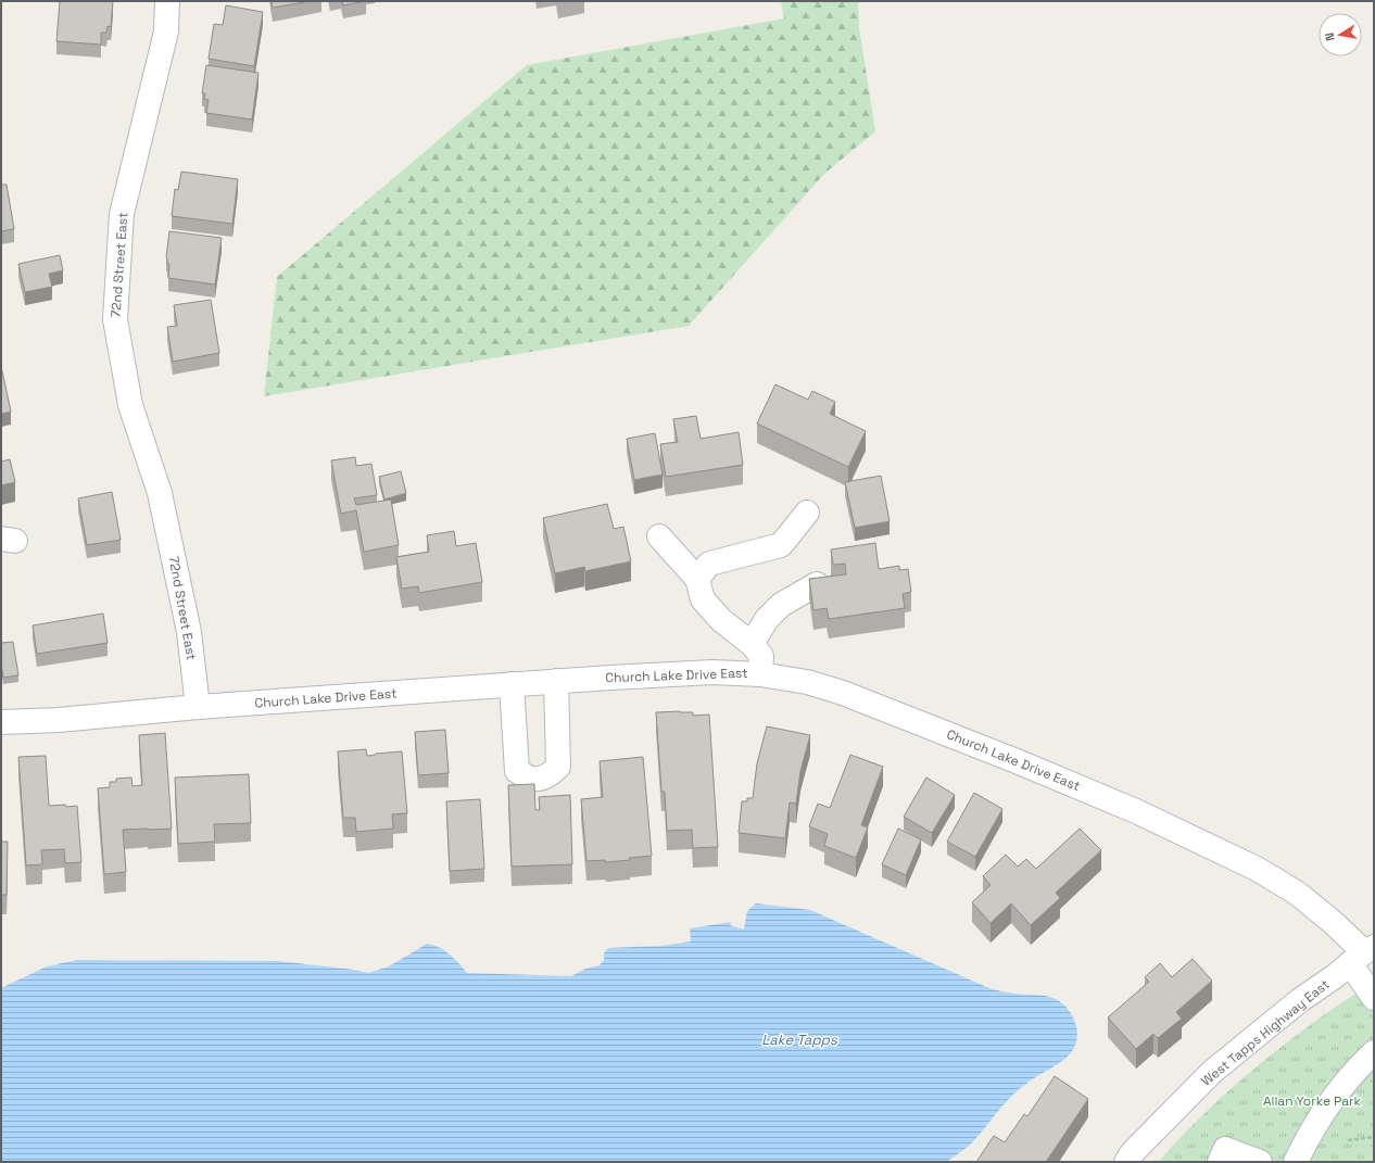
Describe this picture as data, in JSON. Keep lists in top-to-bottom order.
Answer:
{
  "streets": {
    "street": ["72nd Street East", "Church Lake Drive East", "West Tapps Highway East"]
  },
  "crossings": [
    ["72nd Street East", "Church Lake Drive East"],
    ["Church Lake Drive East", "West Tapps Highway East"]
  ],
  "water": ["Lake Tapps"],
  "parks": ["Allan Yorke Park"],
  "north": "left"
}
